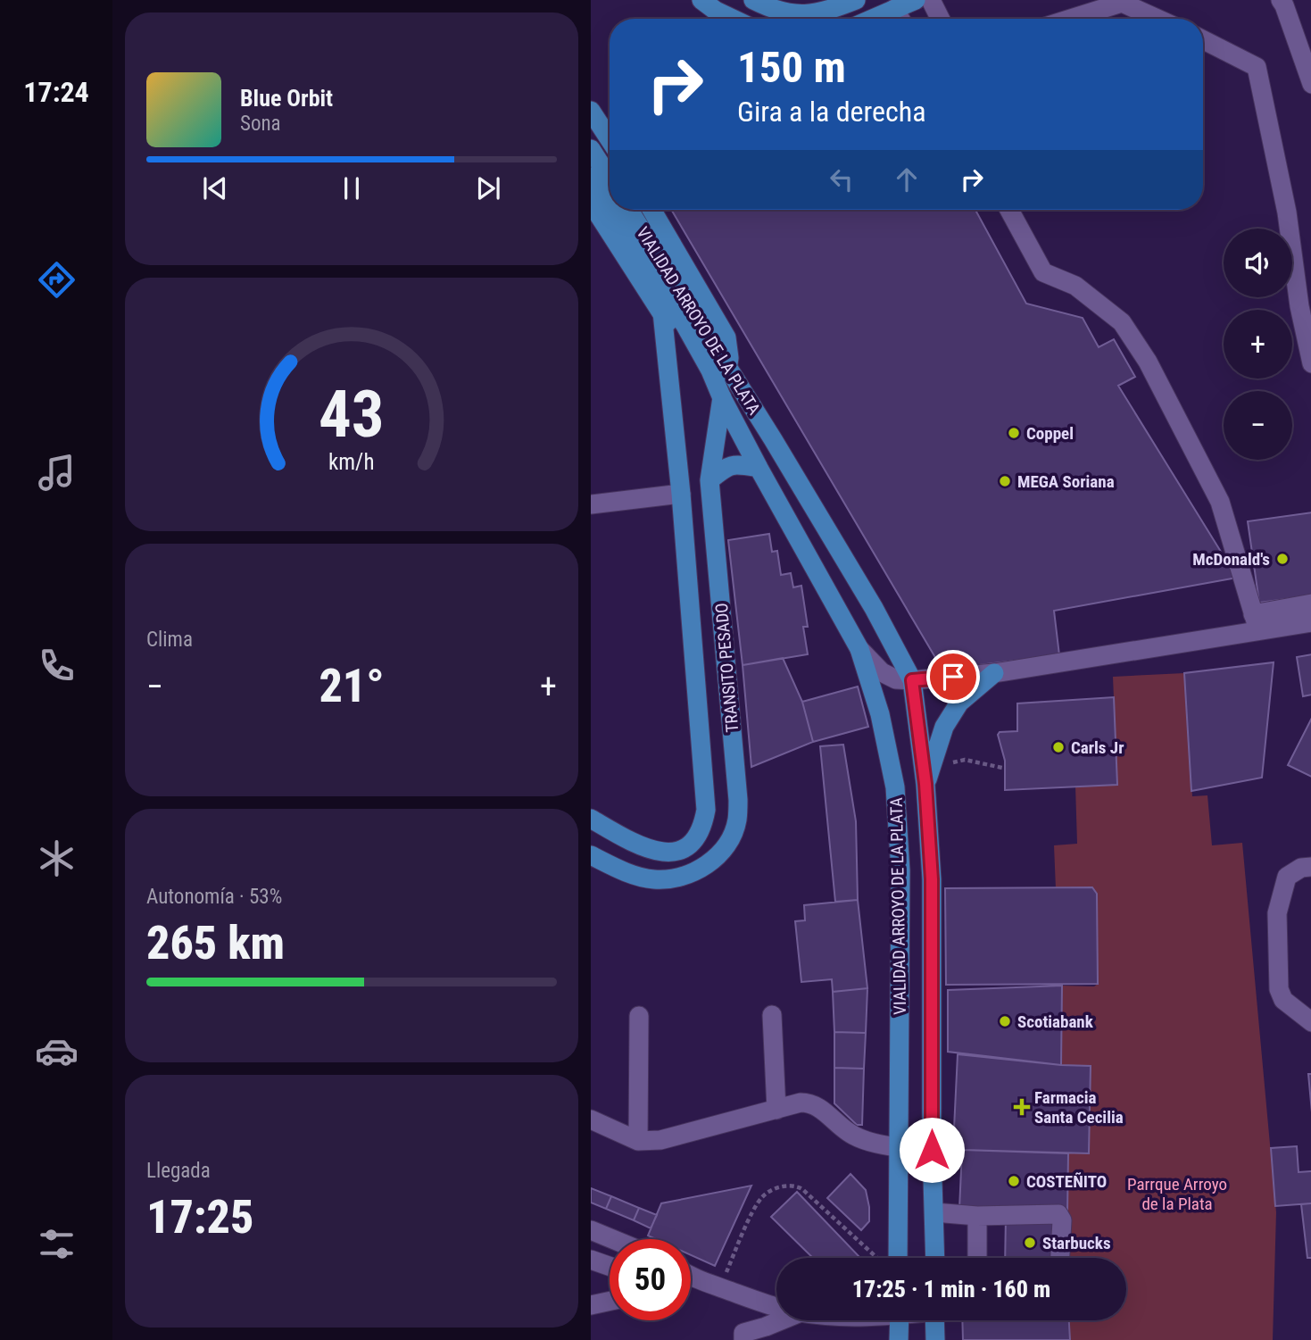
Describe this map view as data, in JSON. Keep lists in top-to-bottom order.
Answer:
{
  "streets": {
    "main road": ["VIALIDAD ARROYO DE LA PLATA", "TRANSITO PESADO"]
  },
  "crossings": [
    ["VIALIDAD ARROYO DE LA PLATA", "TRANSITO PESADO"]
  ],
  "parks": ["Parrque Arroyo de la Plata"],
  "places": {
    "other": [
      "Coppel",
      "MEGA Soriana",
      "McDonald's",
      "Carls Jr",
      "Scotiabank",
      "COSTEÑITO",
      "Starbucks"
    ],
    "health": ["Farmacia Santa Cecilia"]
  },
  "page": {
    "tabs": "17:24",
    "turn": ["150 m", "Gira a la derecha"],
    "song": ["Blue Orbit", "Sona"],
    "map_buttons": ["+", "−"],
    "tile": [
      "Clima",
      ["Autonomía · 53%", "265 km"],
      ["Llegada", "17:25"]
    ],
    "heat": ["−", "21°", "+"],
    "limit": "50",
    "trip": "17:25 · 1 min · 160 m",
    "gauge": ["43", "km/h"]
  }
}
